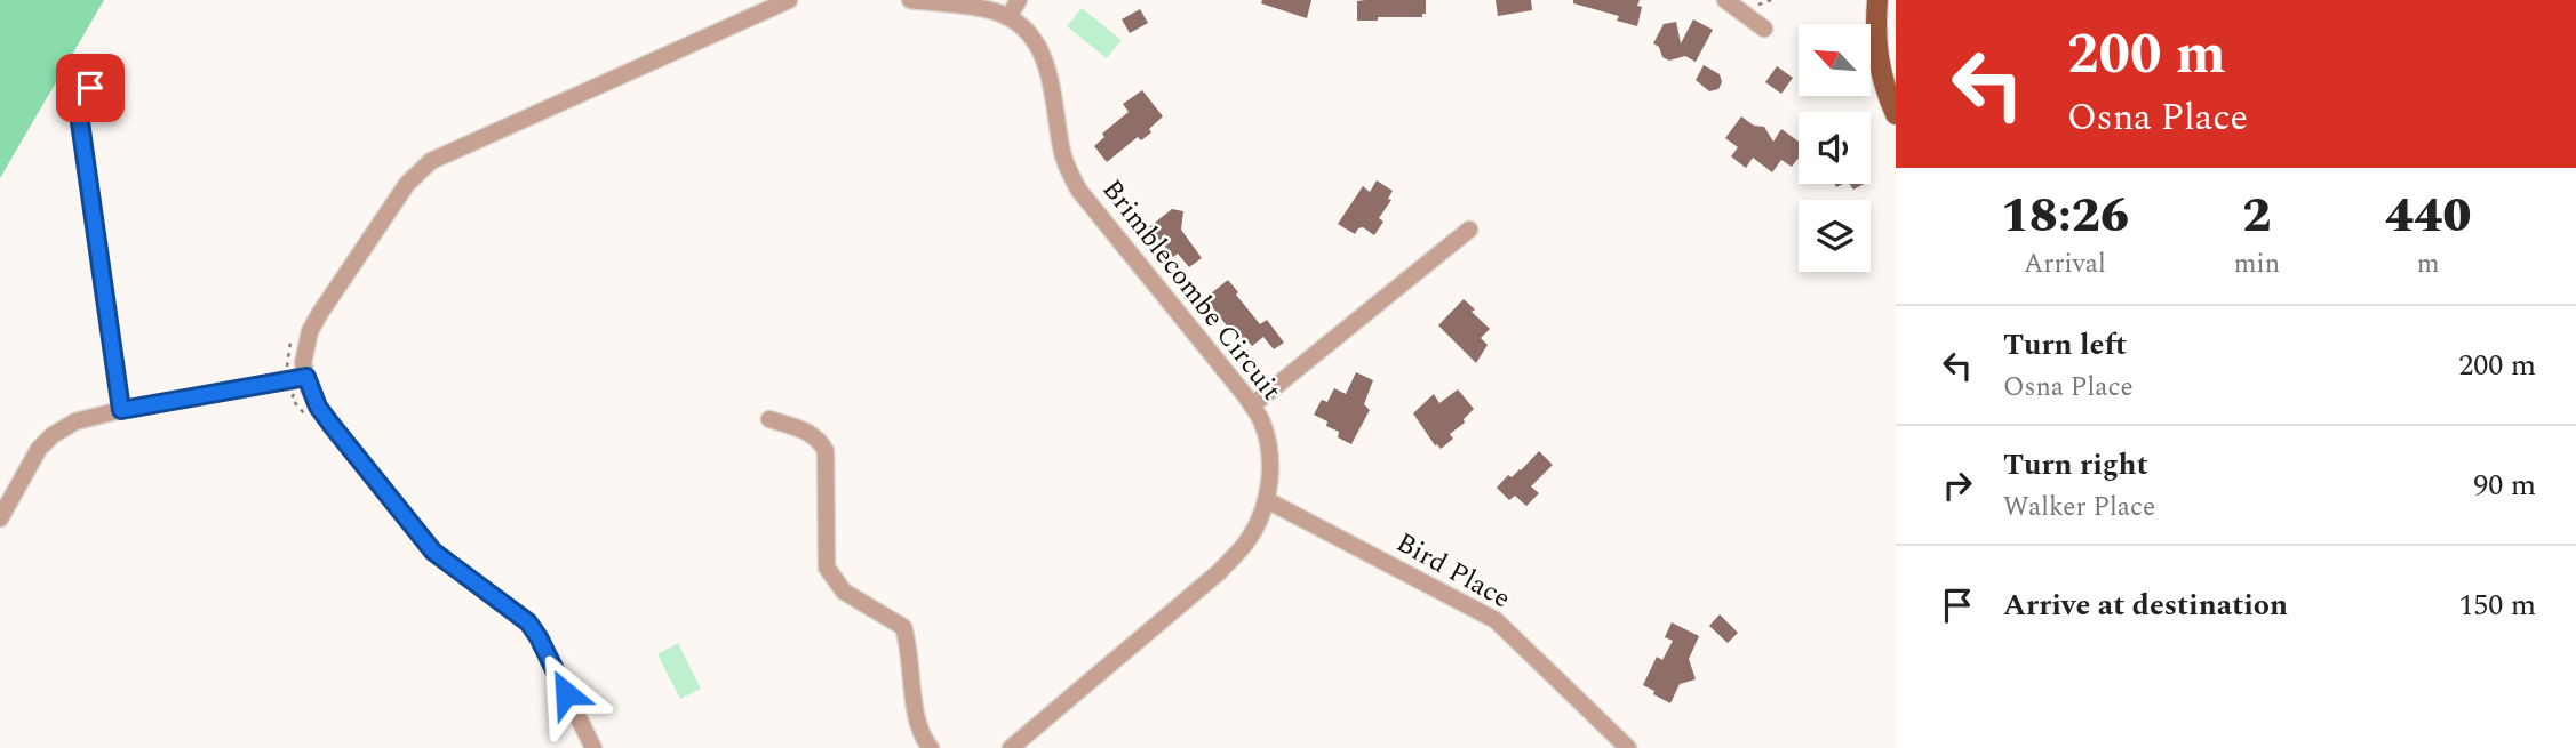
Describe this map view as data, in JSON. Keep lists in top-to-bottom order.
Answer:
{
  "streets": {
    "street": ["Brimblecombe Circuit", "Bird Place"]
  },
  "crossings": [
    ["Brimblecombe Circuit", "Bird Place"]
  ],
  "north": "top left",
  "page": {
    "turn": ["200 m", "Osna Place"],
    "eta": [
      "18:26",
      "Arrival",
      "2",
      "min",
      "440",
      "m"
    ],
    "list": [
      {
        "name": "Turn left",
        "note": "Osna Place",
        "value": "200 m"
      },
      {
        "name": "Turn right",
        "note": "Walker Place",
        "value": "90 m"
      },
      {
        "name": "Arrive at destination",
        "value": "150 m"
      }
    ]
  }
}
